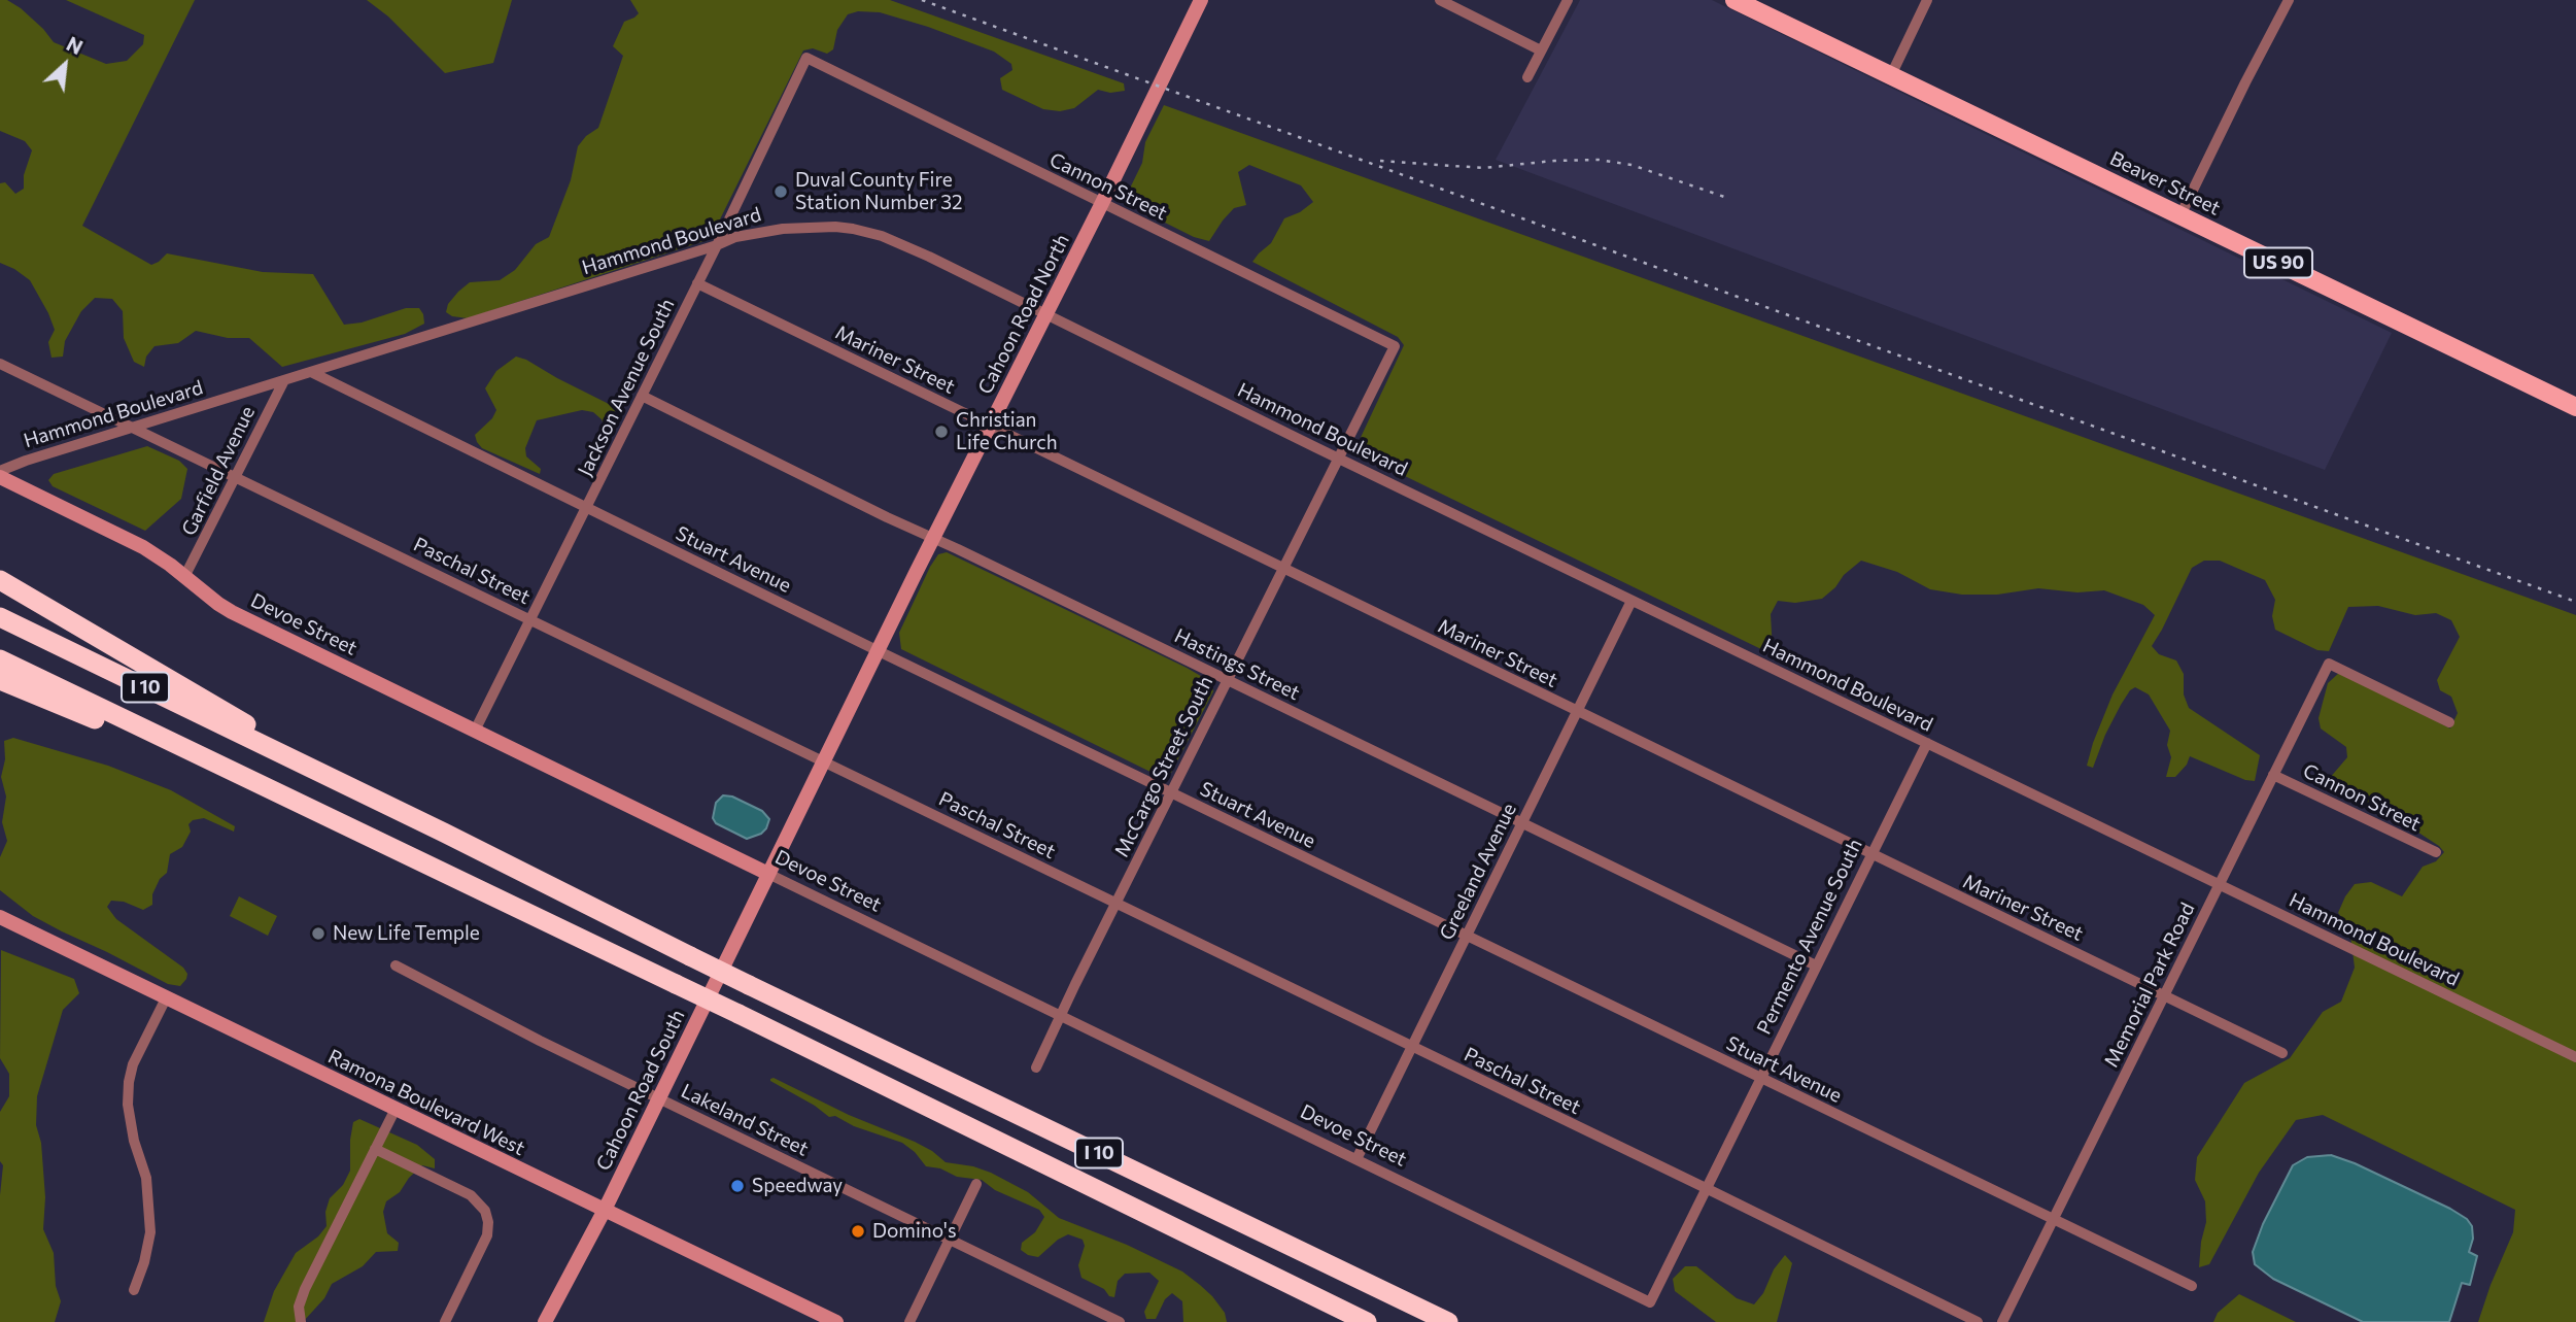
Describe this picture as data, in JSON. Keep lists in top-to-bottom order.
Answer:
{
  "streets": {
    "highway": ["I 10"],
    "main road": ["Beaver Street", "US 90"],
    "street": [
      "Cannon Street",
      "Hammond Boulevard",
      "Cahoon Road North",
      "Mariner Street",
      "Jackson Avenue South",
      "Garfield Avenue",
      "Stuart Avenue",
      "Paschal Street",
      "Devoe Street",
      "Hastings Street",
      "McCargo Street South",
      "Greeland Avenue",
      "Permento Avenue South",
      "Memorial Park Road",
      "Cahoon Road South",
      "Ramona Boulevard West",
      "Lakeland Street"
    ]
  },
  "crossings": [
    ["Cannon Street", "Cahoon Road North"],
    ["Cannon Street", "Jackson Avenue South"],
    ["Cannon Street", "McCargo Street South"],
    ["Cannon Street", "Memorial Park Road"],
    ["Hammond Boulevard", "Cahoon Road North"],
    ["Hammond Boulevard", "Jackson Avenue South"],
    ["Hammond Boulevard", "Garfield Avenue"],
    ["Hammond Boulevard", "Stuart Avenue"],
    ["Hammond Boulevard", "Paschal Street"],
    ["Hammond Boulevard", "McCargo Street South"],
    ["Hammond Boulevard", "Greeland Avenue"],
    ["Hammond Boulevard", "Permento Avenue South"],
    ["Hammond Boulevard", "Memorial Park Road"],
    ["Cahoon Road North", "Mariner Street"],
    ["Cahoon Road North", "Stuart Avenue"],
    ["Cahoon Road North", "Paschal Street"],
    ["Cahoon Road North", "Hastings Street"],
    ["Mariner Street", "Jackson Avenue South"],
    ["Mariner Street", "McCargo Street South"],
    ["Mariner Street", "Greeland Avenue"],
    ["Mariner Street", "Permento Avenue South"],
    ["Mariner Street", "Memorial Park Road"],
    ["Jackson Avenue South", "Stuart Avenue"],
    ["Jackson Avenue South", "Paschal Street"],
    ["Jackson Avenue South", "Devoe Street"],
    ["Jackson Avenue South", "Hastings Street"],
    ["Garfield Avenue", "Paschal Street"],
    ["Garfield Avenue", "Devoe Street"],
    ["Stuart Avenue", "McCargo Street South"],
    ["Stuart Avenue", "Greeland Avenue"],
    ["Stuart Avenue", "Permento Avenue South"],
    ["Stuart Avenue", "Memorial Park Road"],
    ["Paschal Street", "McCargo Street South"],
    ["Paschal Street", "Greeland Avenue"],
    ["Paschal Street", "Permento Avenue South"],
    ["Devoe Street", "McCargo Street South"],
    ["Devoe Street", "Greeland Avenue"],
    ["Devoe Street", "Permento Avenue South"],
    ["Devoe Street", "Cahoon Road South"],
    ["Hastings Street", "McCargo Street South"],
    ["Hastings Street", "Greeland Avenue"],
    ["Hastings Street", "Permento Avenue South"],
    ["Cahoon Road South", "Ramona Boulevard West"],
    ["Cahoon Road South", "Lakeland Street"]
  ],
  "places": [
    "Duval County Fire Station Number 32",
    "Christian Life Church",
    "New Life Temple",
    "Speedway",
    "Domino's"
  ],
  "north": "top right"
}
